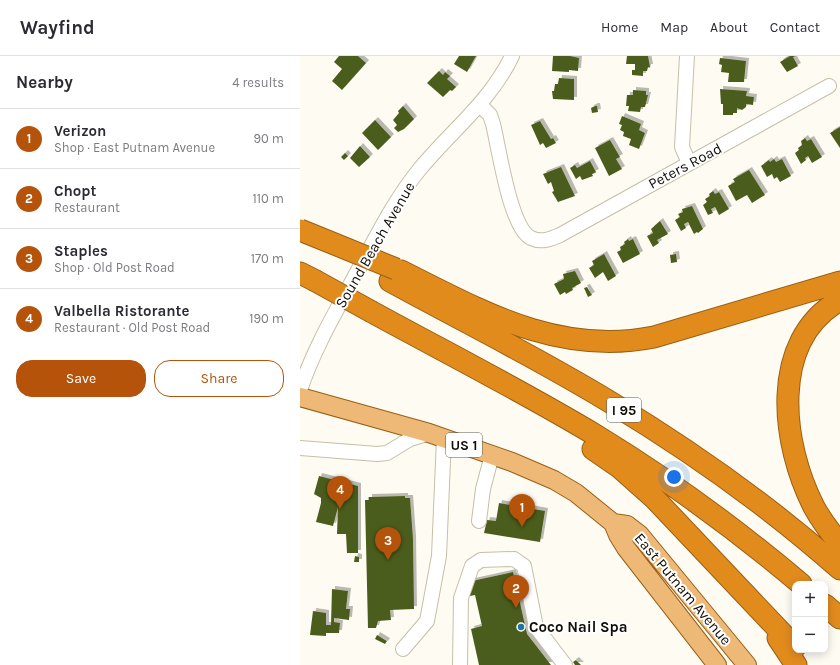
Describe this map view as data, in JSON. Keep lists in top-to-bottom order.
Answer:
{
  "streets": {
    "highway": ["I 95"],
    "main road": ["US 1", "East Putnam Avenue"],
    "street": ["Peters Road", "Sound Beach Avenue"]
  },
  "crossings": [
    ["Peters Road", "Sound Beach Avenue"]
  ],
  "places": ["Coco Nail Spa"],
  "page": {
    "header": "Wayfind",
    "nav": [
      "Home",
      "Map",
      "About",
      "Contact"
    ],
    "heading": ["Nearby", "4 results"],
    "list": [
      {
        "mark": "1",
        "name": "Verizon",
        "note": "Shop · East Putnam Avenue",
        "value": "90 m"
      },
      {
        "mark": "2",
        "name": "Chopt",
        "note": "Restaurant",
        "value": "110 m"
      },
      {
        "mark": "3",
        "name": "Staples",
        "note": "Shop · Old Post Road",
        "value": "170 m"
      },
      {
        "mark": "4",
        "name": "Valbella Ristorante",
        "note": "Restaurant · Old Post Road",
        "value": "190 m"
      }
    ],
    "buttons": ["Save", "Share"],
    "pins": [
      "4",
      "1",
      "3",
      "2"
    ],
    "map_buttons": ["+", "−"]
  }
}
